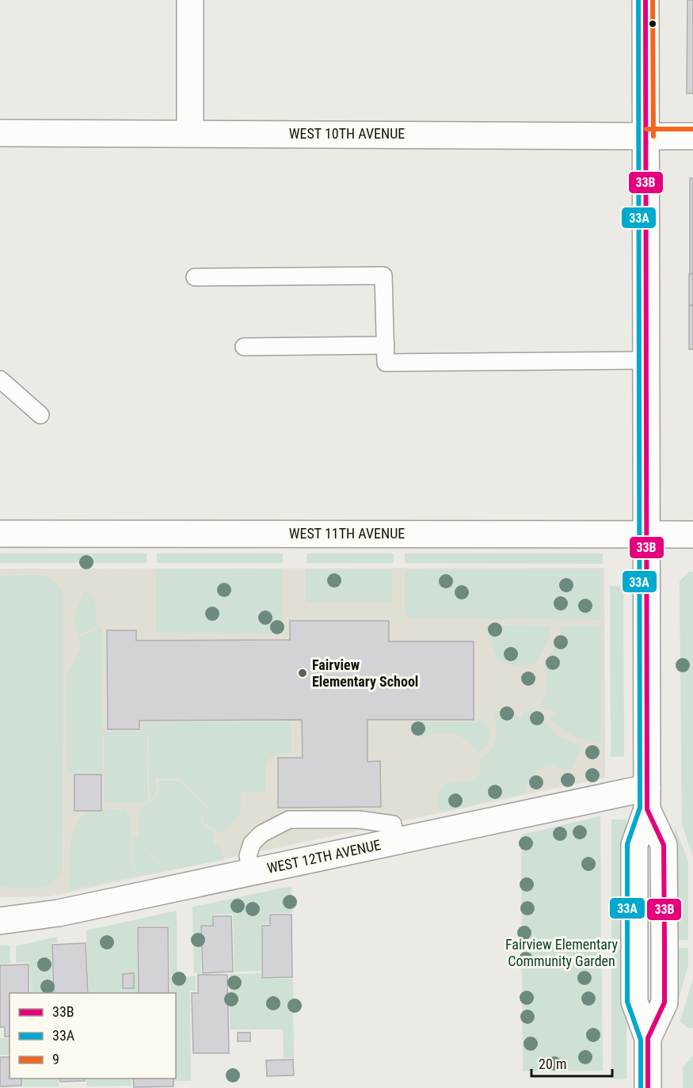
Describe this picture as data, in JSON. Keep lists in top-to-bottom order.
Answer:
{
  "streets": {
    "street": ["WEST 10TH AVENUE", "WEST 11TH AVENUE", "WEST 12TH AVENUE"]
  },
  "parks": ["Fairview Elementary Community Garden"],
  "places": ["Fairview Elementary School"],
  "lines": ["transit line 33B", "transit line 33A", "transit line 9"],
  "legend": ["33B", "33A", "9"],
  "scale_bar": "20 m"
}
